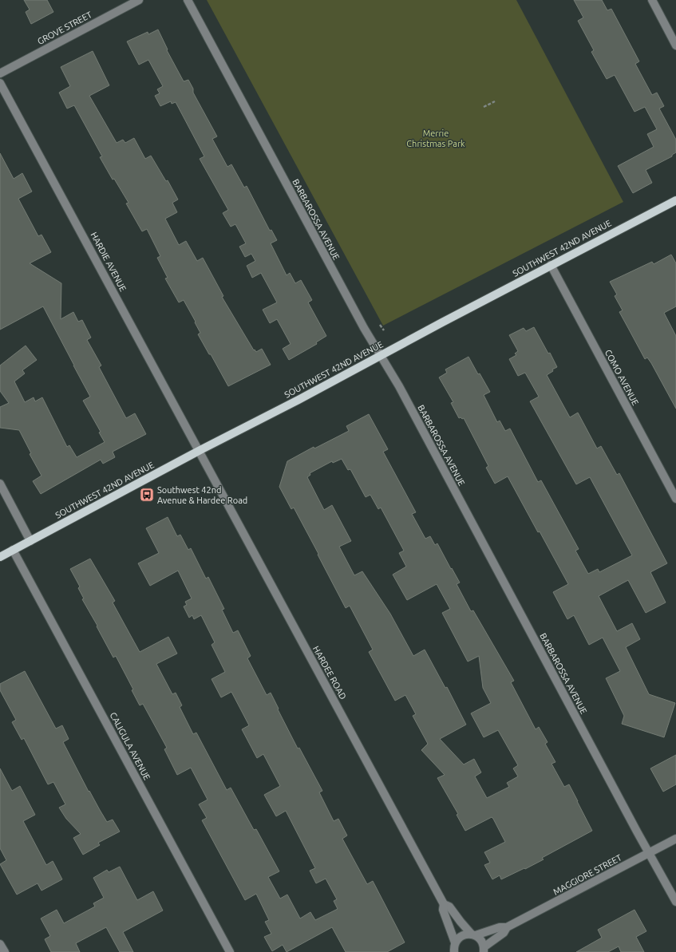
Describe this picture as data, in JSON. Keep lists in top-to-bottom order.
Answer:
{
  "streets": {
    "main road": ["SOUTHWEST 42ND AVENUE"],
    "street": [
      "GROVE STREET",
      "BARBAROSSA AVENUE",
      "HARDIE AVENUE",
      "COMO AVENUE",
      "HARDEE ROAD",
      "CALIGULA AVENUE",
      "MAGGIORE STREET"
    ]
  },
  "crossings": [
    ["BARBAROSSA AVENUE", "SOUTHWEST 42ND AVENUE"],
    ["BARBAROSSA AVENUE", "MAGGIORE STREET"],
    ["SOUTHWEST 42ND AVENUE", "HARDIE AVENUE"],
    ["SOUTHWEST 42ND AVENUE", "COMO AVENUE"],
    ["SOUTHWEST 42ND AVENUE", "HARDEE ROAD"],
    ["SOUTHWEST 42ND AVENUE", "CALIGULA AVENUE"],
    ["HARDIE AVENUE", "HARDEE ROAD"],
    ["HARDEE ROAD", "MAGGIORE STREET"]
  ],
  "parks": ["Merrie Christmas Park"],
  "places": {
    "bus stop": ["Southwest 42nd Avenue & Hardee Road"]
  }
}
